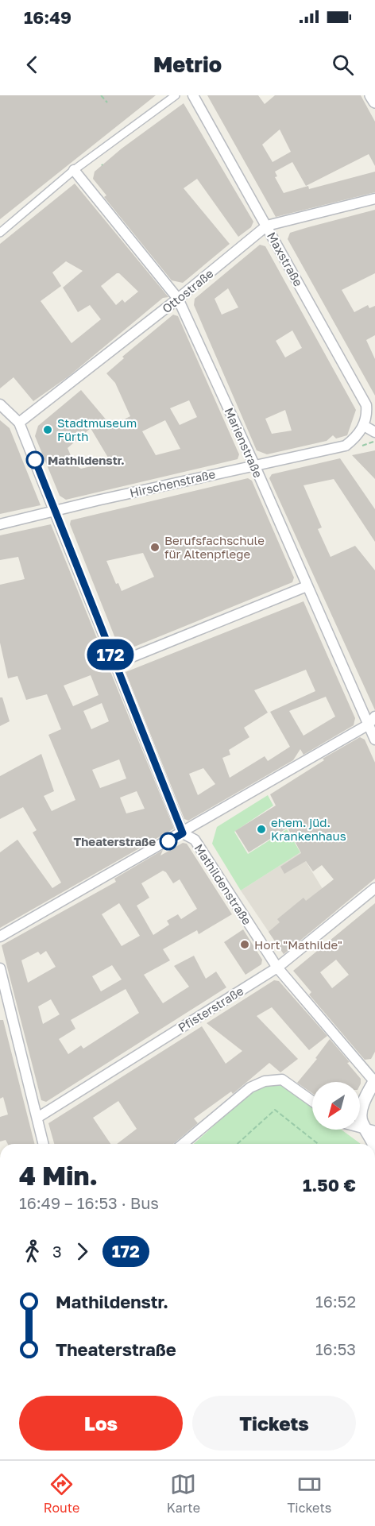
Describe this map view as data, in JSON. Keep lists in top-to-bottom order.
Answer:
{
  "streets": {
    "street": [
      "Maxstraße",
      "Ottostraße",
      "Marienstraße",
      "Hirschenstraße",
      "Mathildenstraße",
      "Pfisterstraße"
    ]
  },
  "crossings": [
    ["Maxstraße", "Ottostraße"],
    ["Maxstraße", "Hirschenstraße"],
    ["Ottostraße", "Marienstraße"],
    ["Ottostraße", "Mathildenstraße"],
    ["Marienstraße", "Hirschenstraße"],
    ["Hirschenstraße", "Mathildenstraße"],
    ["Mathildenstraße", "Pfisterstraße"]
  ],
  "places": [
    "Stadtmuseum Fürth",
    "Mathildenstr.",
    "Berufsfachschule für Altenpflege",
    "ehem. jüd. Krankenhaus",
    "Theaterstraße",
    "Hort \"Mathilde\""
  ],
  "lines": ["bus line 172"],
  "north": "bottom left",
  "page": {
    "status": "16:49",
    "header": "Metrio",
    "on_map": "172",
    "heading": ["4 Min.", "16:49 – 16:53 · Bus", "1.50 €"],
    "legs": ["3", "172"],
    "list": [
      {
        "name": "Mathildenstr.",
        "value": "16:52"
      },
      {
        "name": "Theaterstraße",
        "value": "16:53"
      }
    ],
    "buttons": ["Los", "Tickets"],
    "tabs": ["Route", "Karte", "Tickets"]
  }
}
